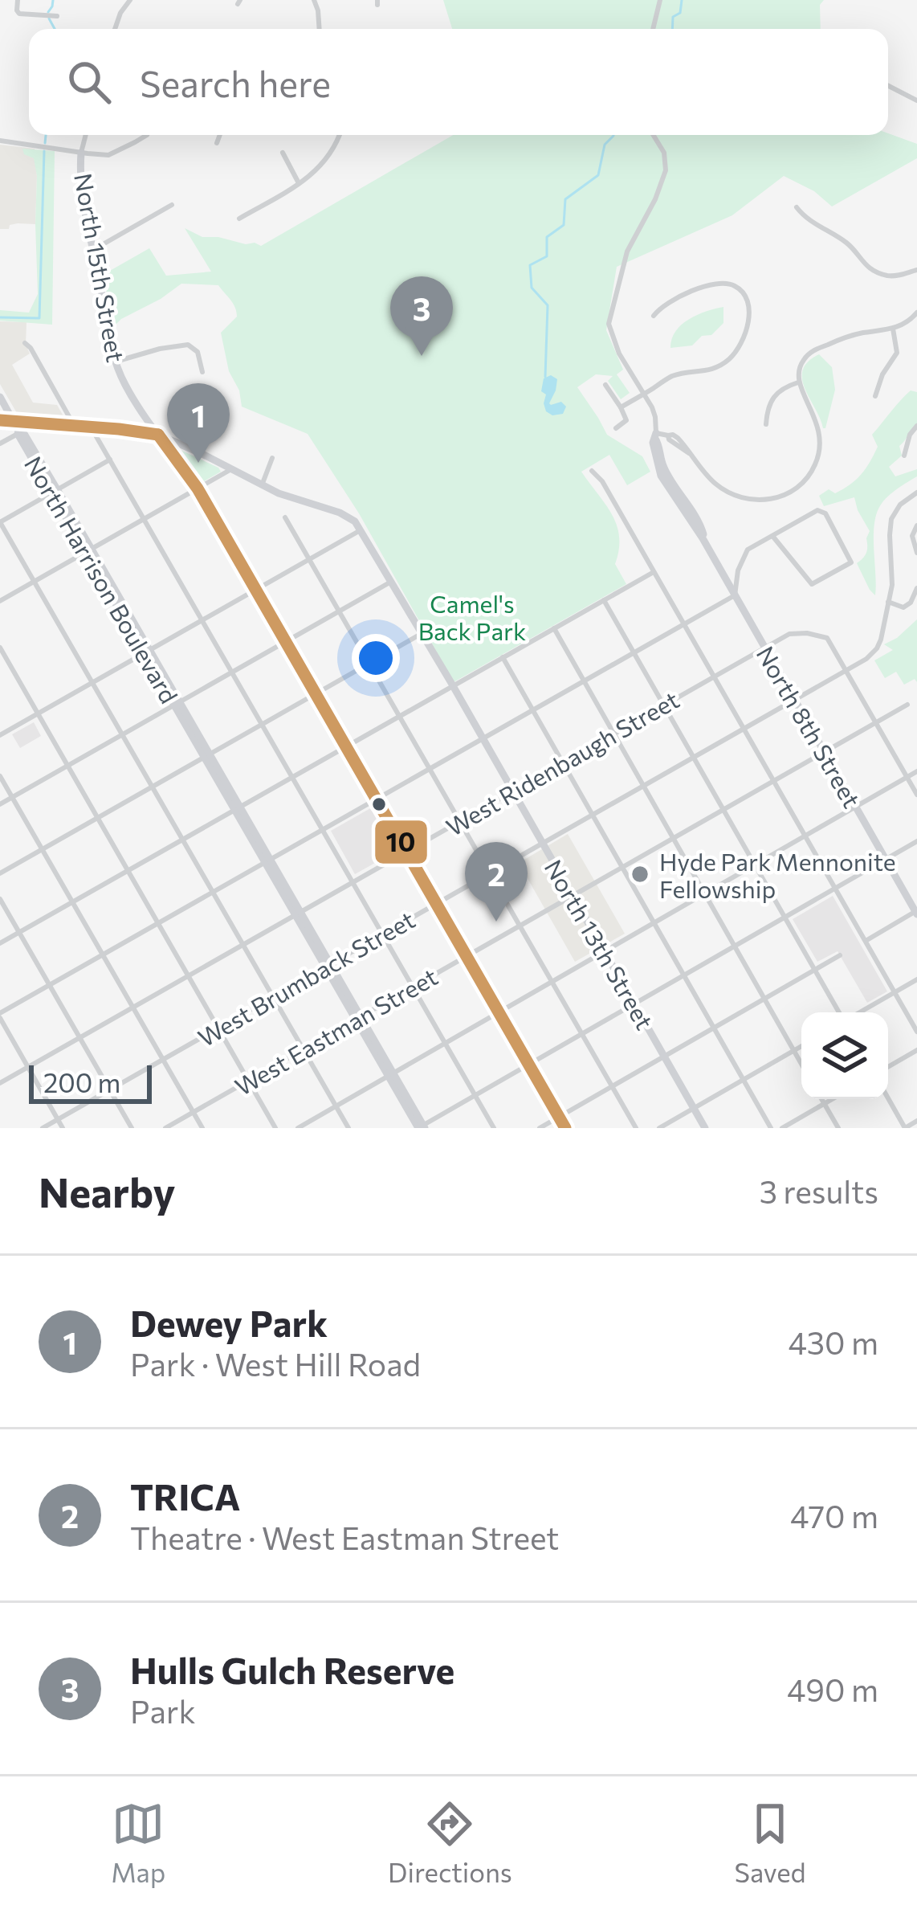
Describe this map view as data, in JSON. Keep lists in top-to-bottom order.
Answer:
{
  "streets": {
    "street": [
      "North 15th Street",
      "North Harrison Boulevard",
      "North 8th Street",
      "West Ridenbaugh Street",
      "North 13th Street",
      "West Brumback Street",
      "West Eastman Street"
    ]
  },
  "crossings": [
    ["North 15th Street", "West Ridenbaugh Street"],
    ["North 15th Street", "West Brumback Street"],
    ["North 15th Street", "West Eastman Street"],
    ["North Harrison Boulevard", "West Ridenbaugh Street"],
    ["North Harrison Boulevard", "West Brumback Street"],
    ["North Harrison Boulevard", "West Eastman Street"],
    ["North 8th Street", "West Ridenbaugh Street"],
    ["North 8th Street", "West Brumback Street"],
    ["North 8th Street", "West Eastman Street"],
    ["West Ridenbaugh Street", "North 13th Street"],
    ["West Ridenbaugh Street", "West Brumback Street"],
    ["North 13th Street", "West Brumback Street"],
    ["North 13th Street", "West Eastman Street"]
  ],
  "parks": ["Camel's Back Park"],
  "places": ["Hyde Park Mennonite Fellowship"],
  "lines": ["transit line 10"],
  "scale_bar": "200 m",
  "page": {
    "search": "Search here",
    "pins": ["3", "1", "2"],
    "scale": "200 m",
    "heading": ["Nearby", "3 results"],
    "list": [
      {
        "mark": "1",
        "name": "Dewey Park",
        "note": "Park · West Hill Road",
        "value": "430 m"
      },
      {
        "mark": "2",
        "name": "TRICA",
        "note": "Theatre · West Eastman Street",
        "value": "470 m"
      },
      {
        "mark": "3",
        "name": "Hulls Gulch Reserve",
        "note": "Park",
        "value": "490 m"
      }
    ],
    "nav": ["Map", "Directions", "Saved"]
  }
}
